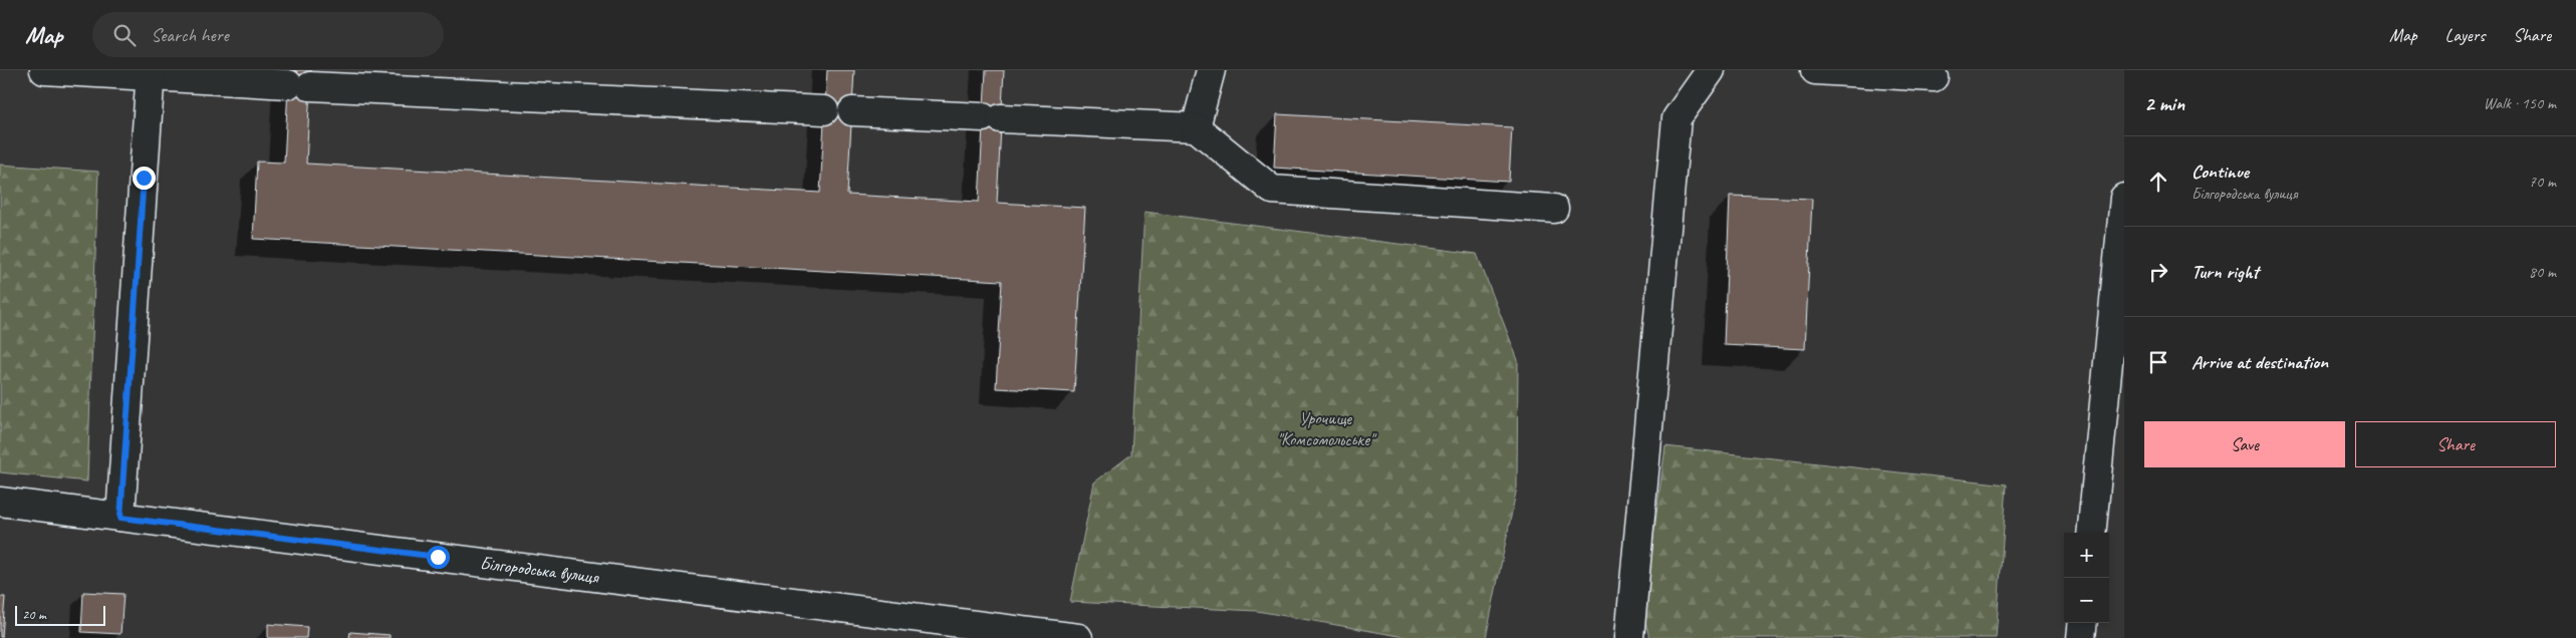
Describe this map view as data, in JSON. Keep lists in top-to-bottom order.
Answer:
{
  "streets": {
    "street": ["Білгородська вулиця"]
  },
  "parks": ["Урочище \"Комсомольське\""],
  "scale_bar": "20 m",
  "page": {
    "header": "Map",
    "search": "Search here",
    "nav": ["Map", "Layers", "Share"],
    "heading": ["2 min", "Walk · 150 m"],
    "list": [
      ["Continue", "Білгородська вулиця", "70 m"],
      ["Turn right", "80 m"],
      "Arrive at destination"
    ],
    "buttons": ["Save", "Share"],
    "map_buttons": ["+", "−"],
    "scale": "20 m"
  }
}
